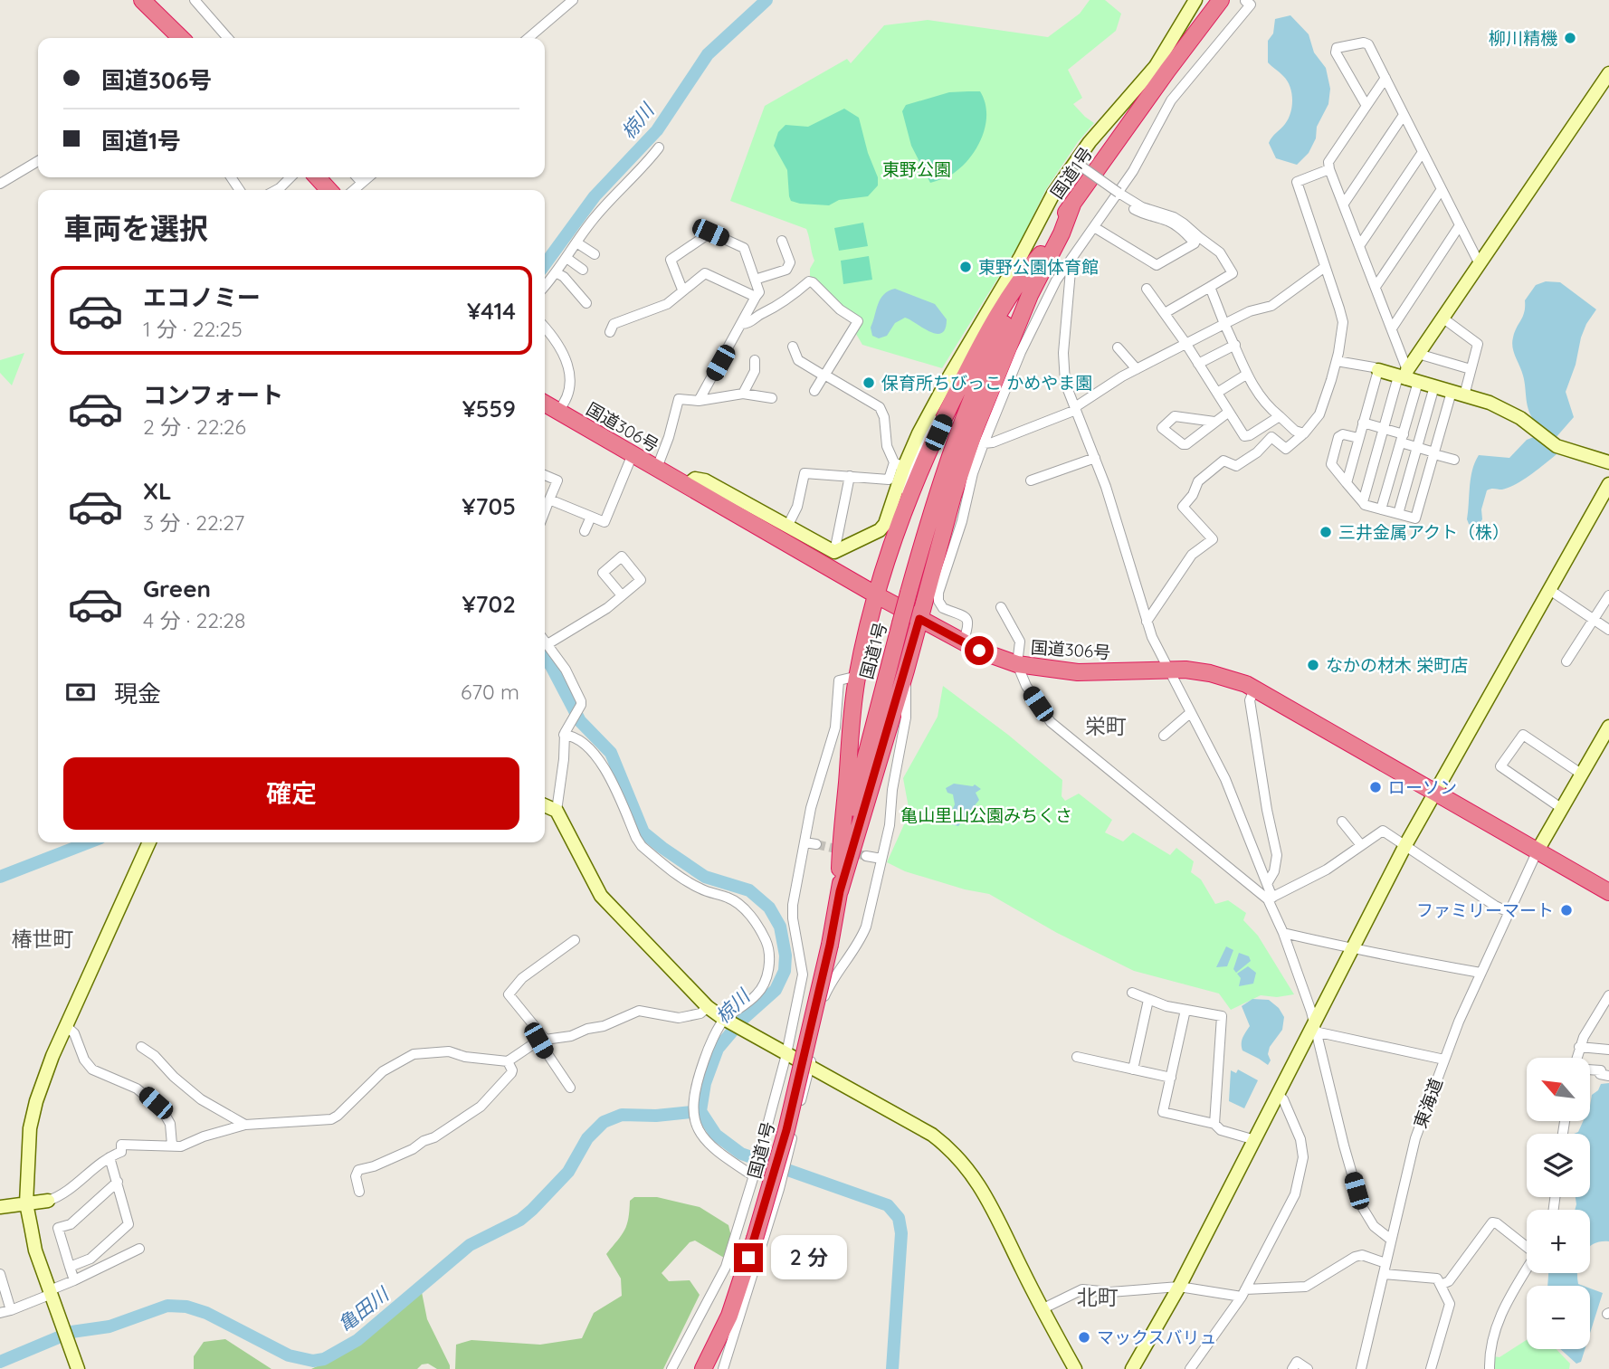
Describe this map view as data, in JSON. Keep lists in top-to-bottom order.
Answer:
{
  "streets": {
    "highway": ["国道1号", "国道306号"],
    "street": ["東海道"]
  },
  "crossings": [
    ["国道306号", "東海道"]
  ],
  "districts": ["栄町", "椿世町", "北町"],
  "water": ["椋川", "亀田川"],
  "parks": ["東野公園", "亀山里山公園みちくさ"],
  "places": [
    "柳川精機",
    "東野公園体育館",
    "保育所ちびっこ かめやま園",
    "三井金属アクト（株）",
    "なかの材木 栄町店",
    "ローソン",
    "ファミリーマート",
    "マックスバリュ"
  ],
  "north": "top left",
  "page": {
    "banner": ["国道306号", "国道1号"],
    "heading": "車両を選択",
    "list": [
      {
        "name": "エコノミー",
        "note": "1 分 · 22:25",
        "value": "¥414"
      },
      {
        "name": "コンフォート",
        "note": "2 分 · 22:26",
        "value": "¥559"
      },
      {
        "name": "XL",
        "note": "3 分 · 22:27",
        "value": "¥705"
      },
      {
        "name": "Green",
        "note": "4 分 · 22:28",
        "value": "¥702"
      }
    ],
    "pay": ["現金", "670 m"],
    "buttons": "確定",
    "map_buttons": ["+", "−"],
    "bubble": "2 分"
  }
}
